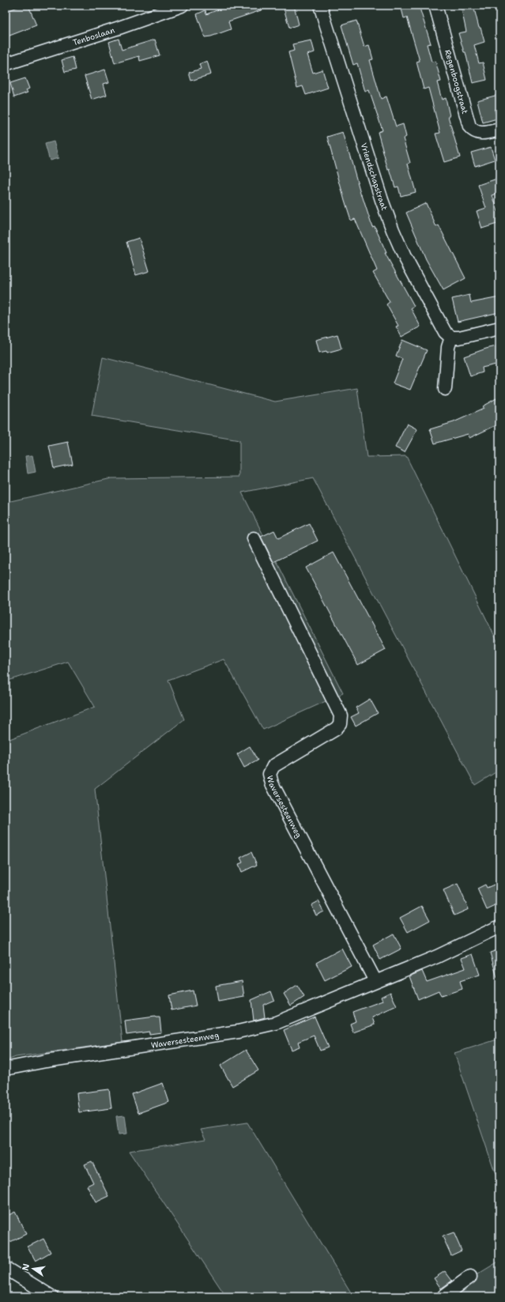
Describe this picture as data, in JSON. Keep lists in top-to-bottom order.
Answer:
{
  "streets": {
    "street": [
      "Tenboslaan",
      "Regenboogstraat",
      "Vriendschapstraat",
      "Waversesteenweg"
    ]
  },
  "north": "left"
}
